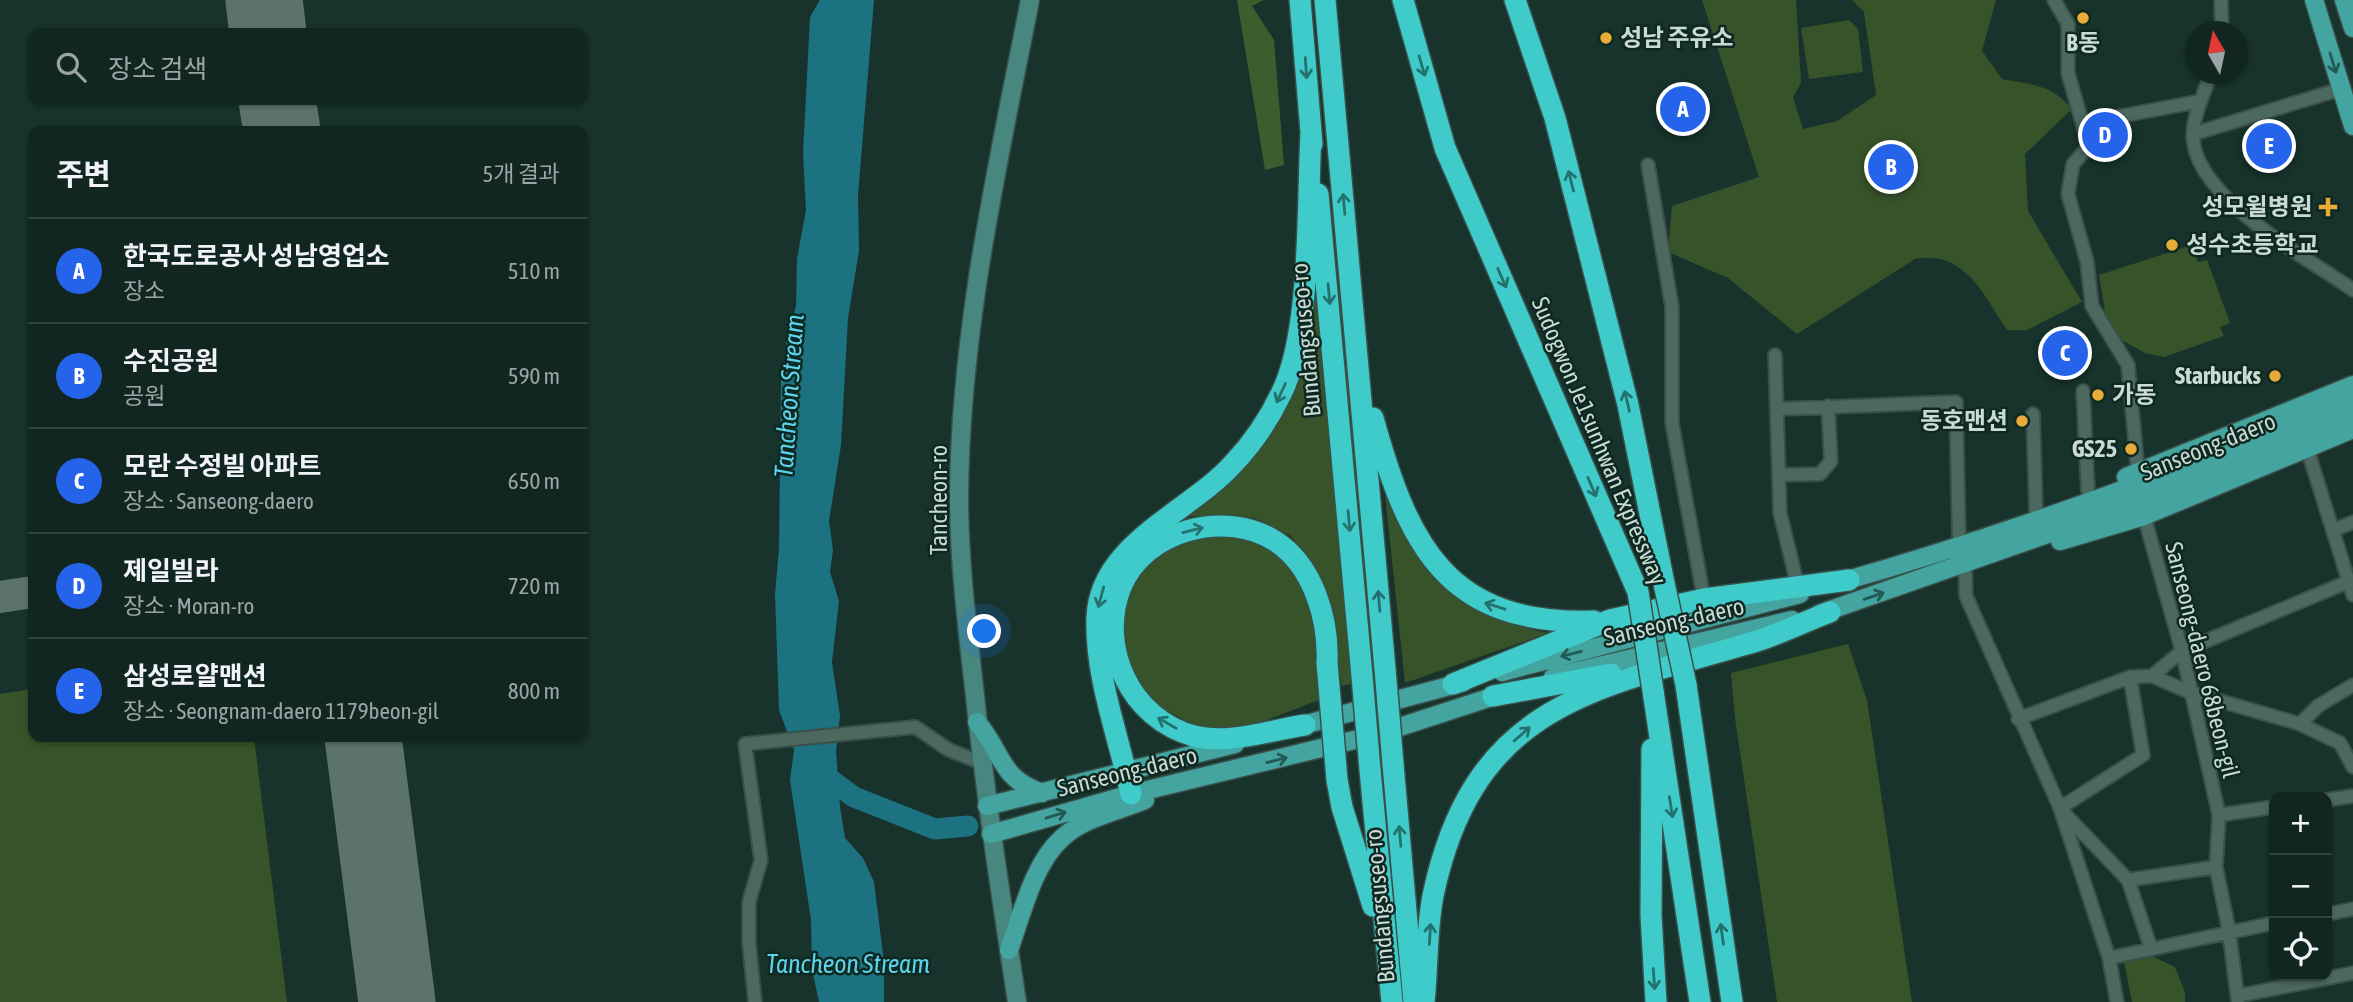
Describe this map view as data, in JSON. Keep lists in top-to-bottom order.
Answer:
{
  "streets": {
    "highway": ["Bundangsuseo-ro", "Sudogwon Je1sunhwan Expressway"],
    "main road": ["Sanseong-daero", "Tancheon-ro"],
    "street": ["Sanseong-daero 68beon-gil"]
  },
  "crossings": [
    ["Sanseong-daero", "Tancheon-ro"]
  ],
  "water": ["Tancheon Stream"],
  "places": {
    "other": [
      "B동",
      "성남 주유소",
      "성수초등학교",
      "Starbucks",
      "가동",
      "동호맨션",
      "GS25"
    ],
    "health": ["성모윌병원"]
  },
  "north": "top",
  "page": {
    "search": "장소 검색",
    "pins": [
      "A",
      "D",
      "E",
      "B",
      "C"
    ],
    "heading": ["주변", "5개 결과"],
    "list": [
      {
        "mark": "A",
        "name": "한국도로공사 성남영업소",
        "note": "장소",
        "value": "510 m"
      },
      {
        "mark": "B",
        "name": "수진공원",
        "note": "공원",
        "value": "590 m"
      },
      {
        "mark": "C",
        "name": "모란 수정빌 아파트",
        "note": "장소 · Sanseong-daero",
        "value": "650 m"
      },
      {
        "mark": "D",
        "name": "제일빌라",
        "note": "장소 · Moran-ro",
        "value": "720 m"
      },
      {
        "mark": "E",
        "name": "삼성로얄맨션",
        "note": "장소 · Seongnam-daero 1179beon-gil",
        "value": "800 m"
      }
    ],
    "map_buttons": ["+", "−"]
  }
}
